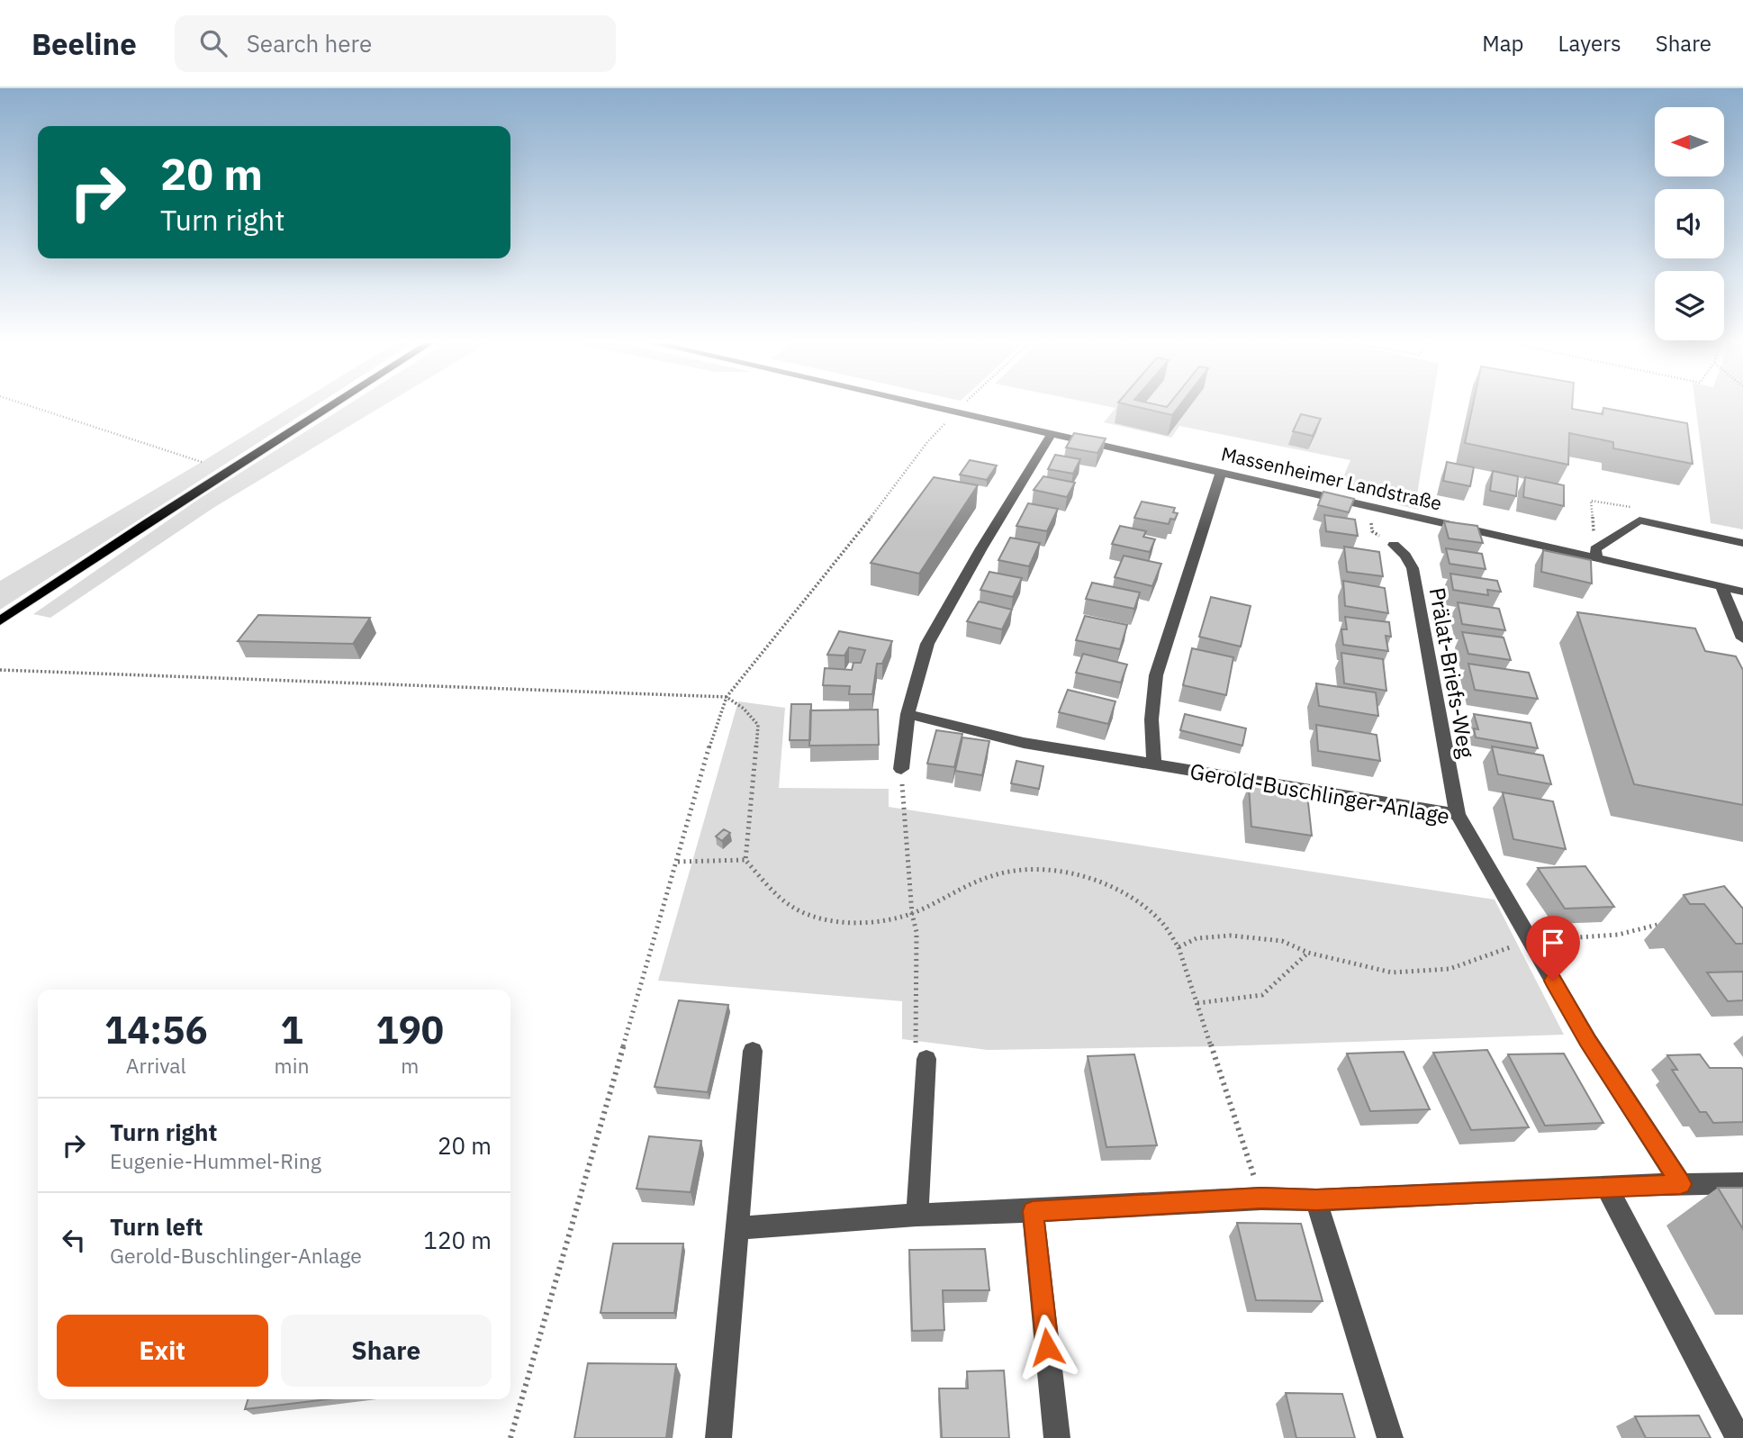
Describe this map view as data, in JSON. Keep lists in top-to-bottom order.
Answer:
{
  "streets": {
    "street": ["Massenheimer Landstraße", "Prälat-Briefs-Weg", "Gerold-Buschlinger-Anlage"]
  },
  "crossings": [
    ["Prälat-Briefs-Weg", "Gerold-Buschlinger-Anlage"]
  ],
  "north": "left",
  "page": {
    "header": "Beeline",
    "search": "Search here",
    "nav": ["Map", "Layers", "Share"],
    "turn": ["20 m", "Turn right"],
    "eta": [
      "14:56",
      "Arrival",
      "1",
      "min",
      "190",
      "m"
    ],
    "list": [
      {
        "name": "Turn right",
        "note": "Eugenie-Hummel-Ring",
        "value": "20 m"
      },
      {
        "name": "Turn left",
        "note": "Gerold-Buschlinger-Anlage",
        "value": "120 m"
      }
    ],
    "buttons": ["Exit", "Share"]
  }
}
